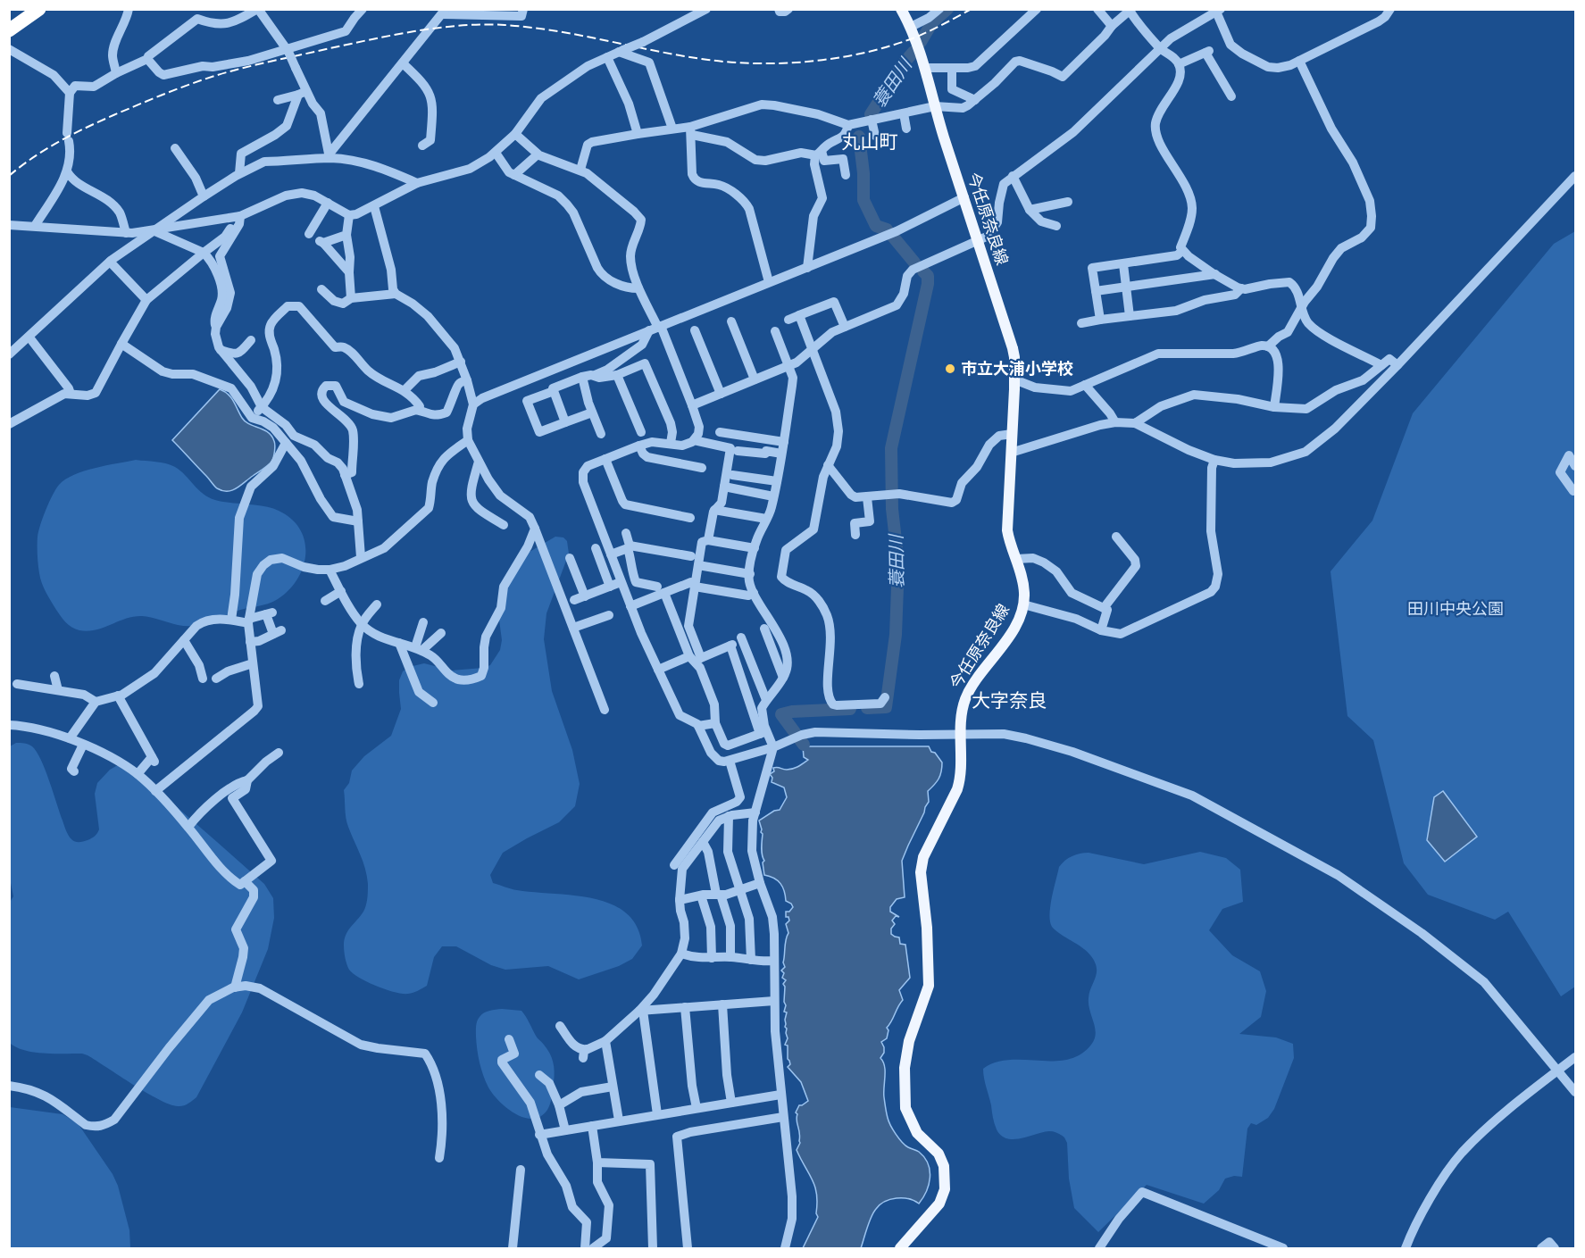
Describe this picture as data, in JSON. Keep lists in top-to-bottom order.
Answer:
{
  "streets": {
    "main road": ["今任原奈良線"]
  },
  "districts": ["丸山町", "大字奈良"],
  "water": ["蓑田川"],
  "parks": ["田川中央公園"],
  "places": ["市立大浦小学校"]
}
